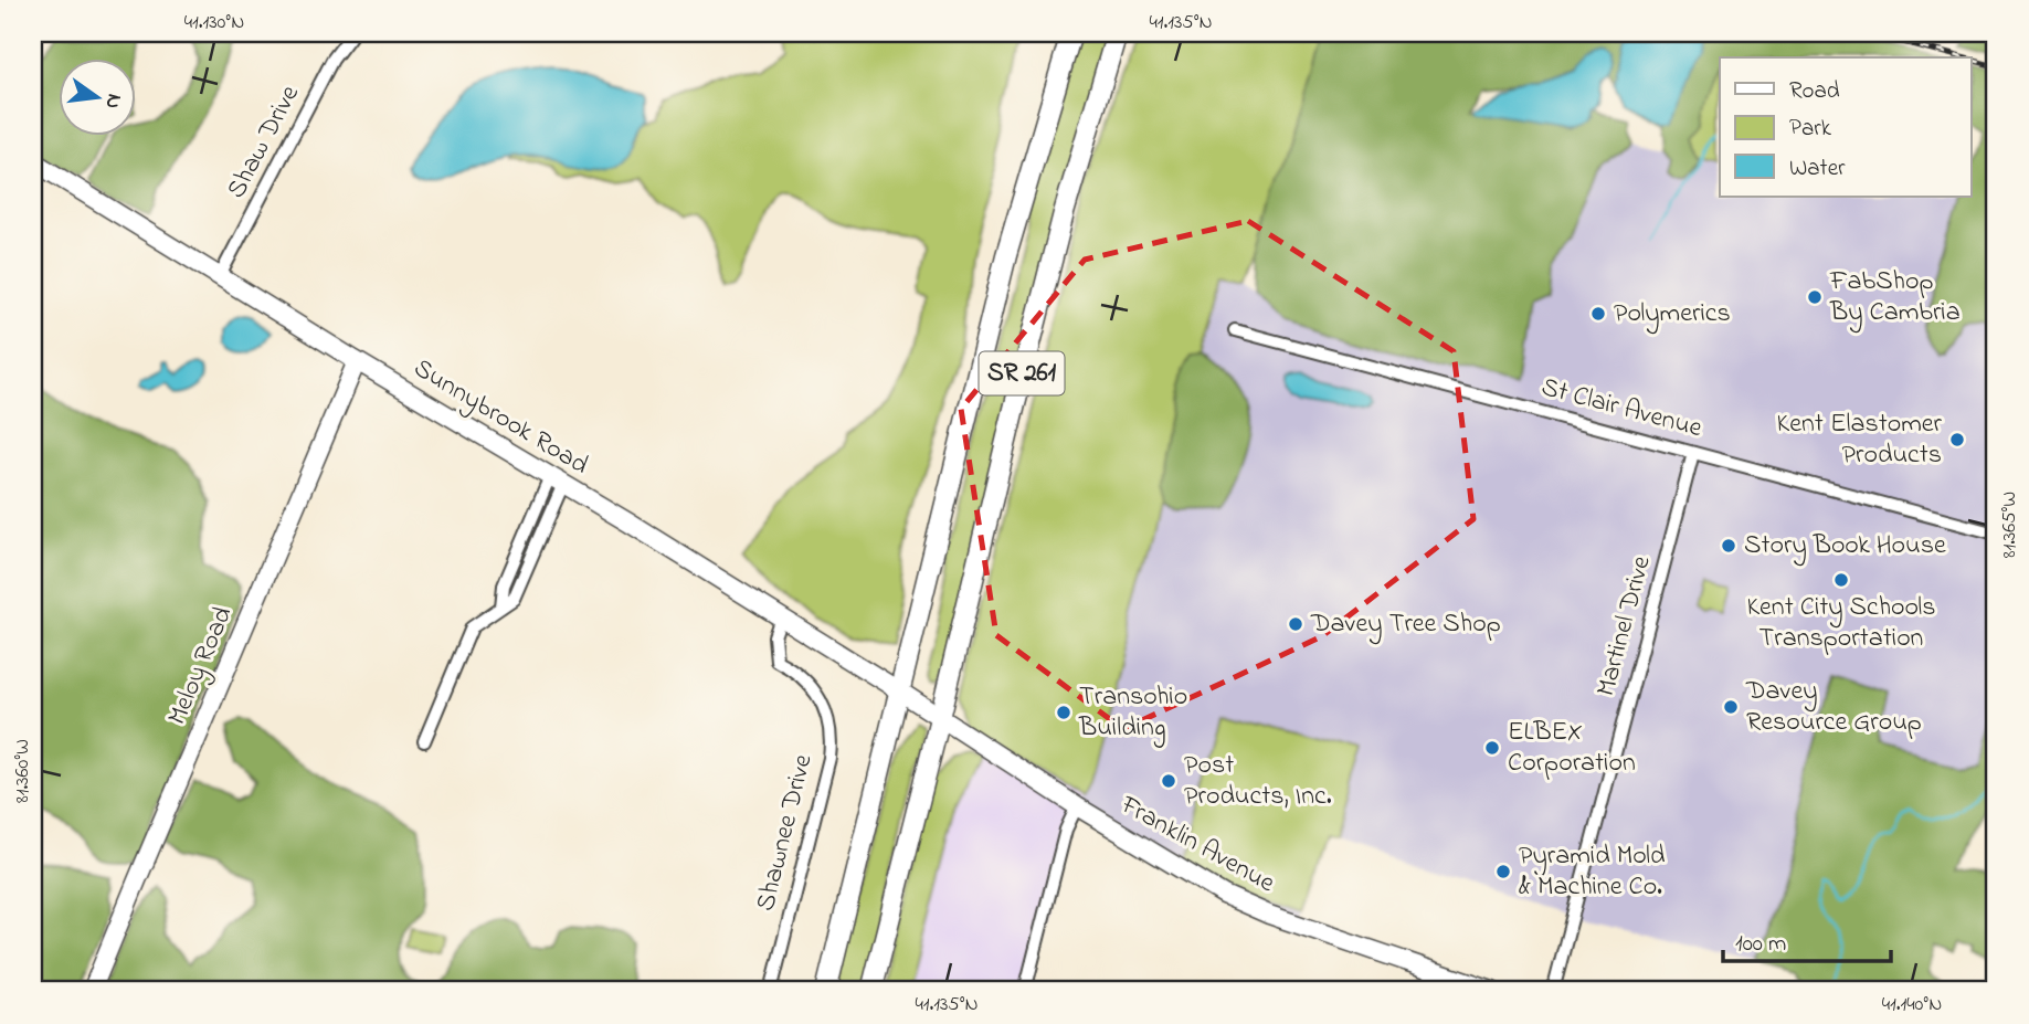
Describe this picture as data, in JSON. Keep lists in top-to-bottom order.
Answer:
{
  "streets": {
    "main road": ["SR 261"],
    "street": [
      "Shaw Drive",
      "St Clair Avenue",
      "Sunnybrook Road",
      "Martinel Drive",
      "Meloy Road",
      "Shawnee Drive",
      "Franklin Avenue"
    ]
  },
  "crossings": [
    ["Shaw Drive", "Sunnybrook Road"],
    ["SR 261", "Sunnybrook Road"],
    ["SR 261", "Franklin Avenue"],
    ["St Clair Avenue", "Martinel Drive"],
    ["Sunnybrook Road", "Meloy Road"],
    ["Sunnybrook Road", "Shawnee Drive"],
    ["Sunnybrook Road", "Franklin Avenue"]
  ],
  "places": [
    "FabShop By Cambria",
    "Polymerics",
    "Kent Elastomer Products",
    "Story Book House",
    "Kent City Schools Transportation",
    "Davey Tree Shop",
    "Davey Resource Group",
    "Transohio Building",
    "ELBEX Corporation",
    "Post Products, Inc.",
    "Pyramid Mold & Machine Co."
  ],
  "legend": ["Road", "Park", "Water"],
  "scale_bar": "100 m",
  "north": "right",
  "coordinates": [
    "41.130°N",
    "41.135°N",
    "81.365°W",
    "81.360°W",
    "41.140°N"
  ]
}
